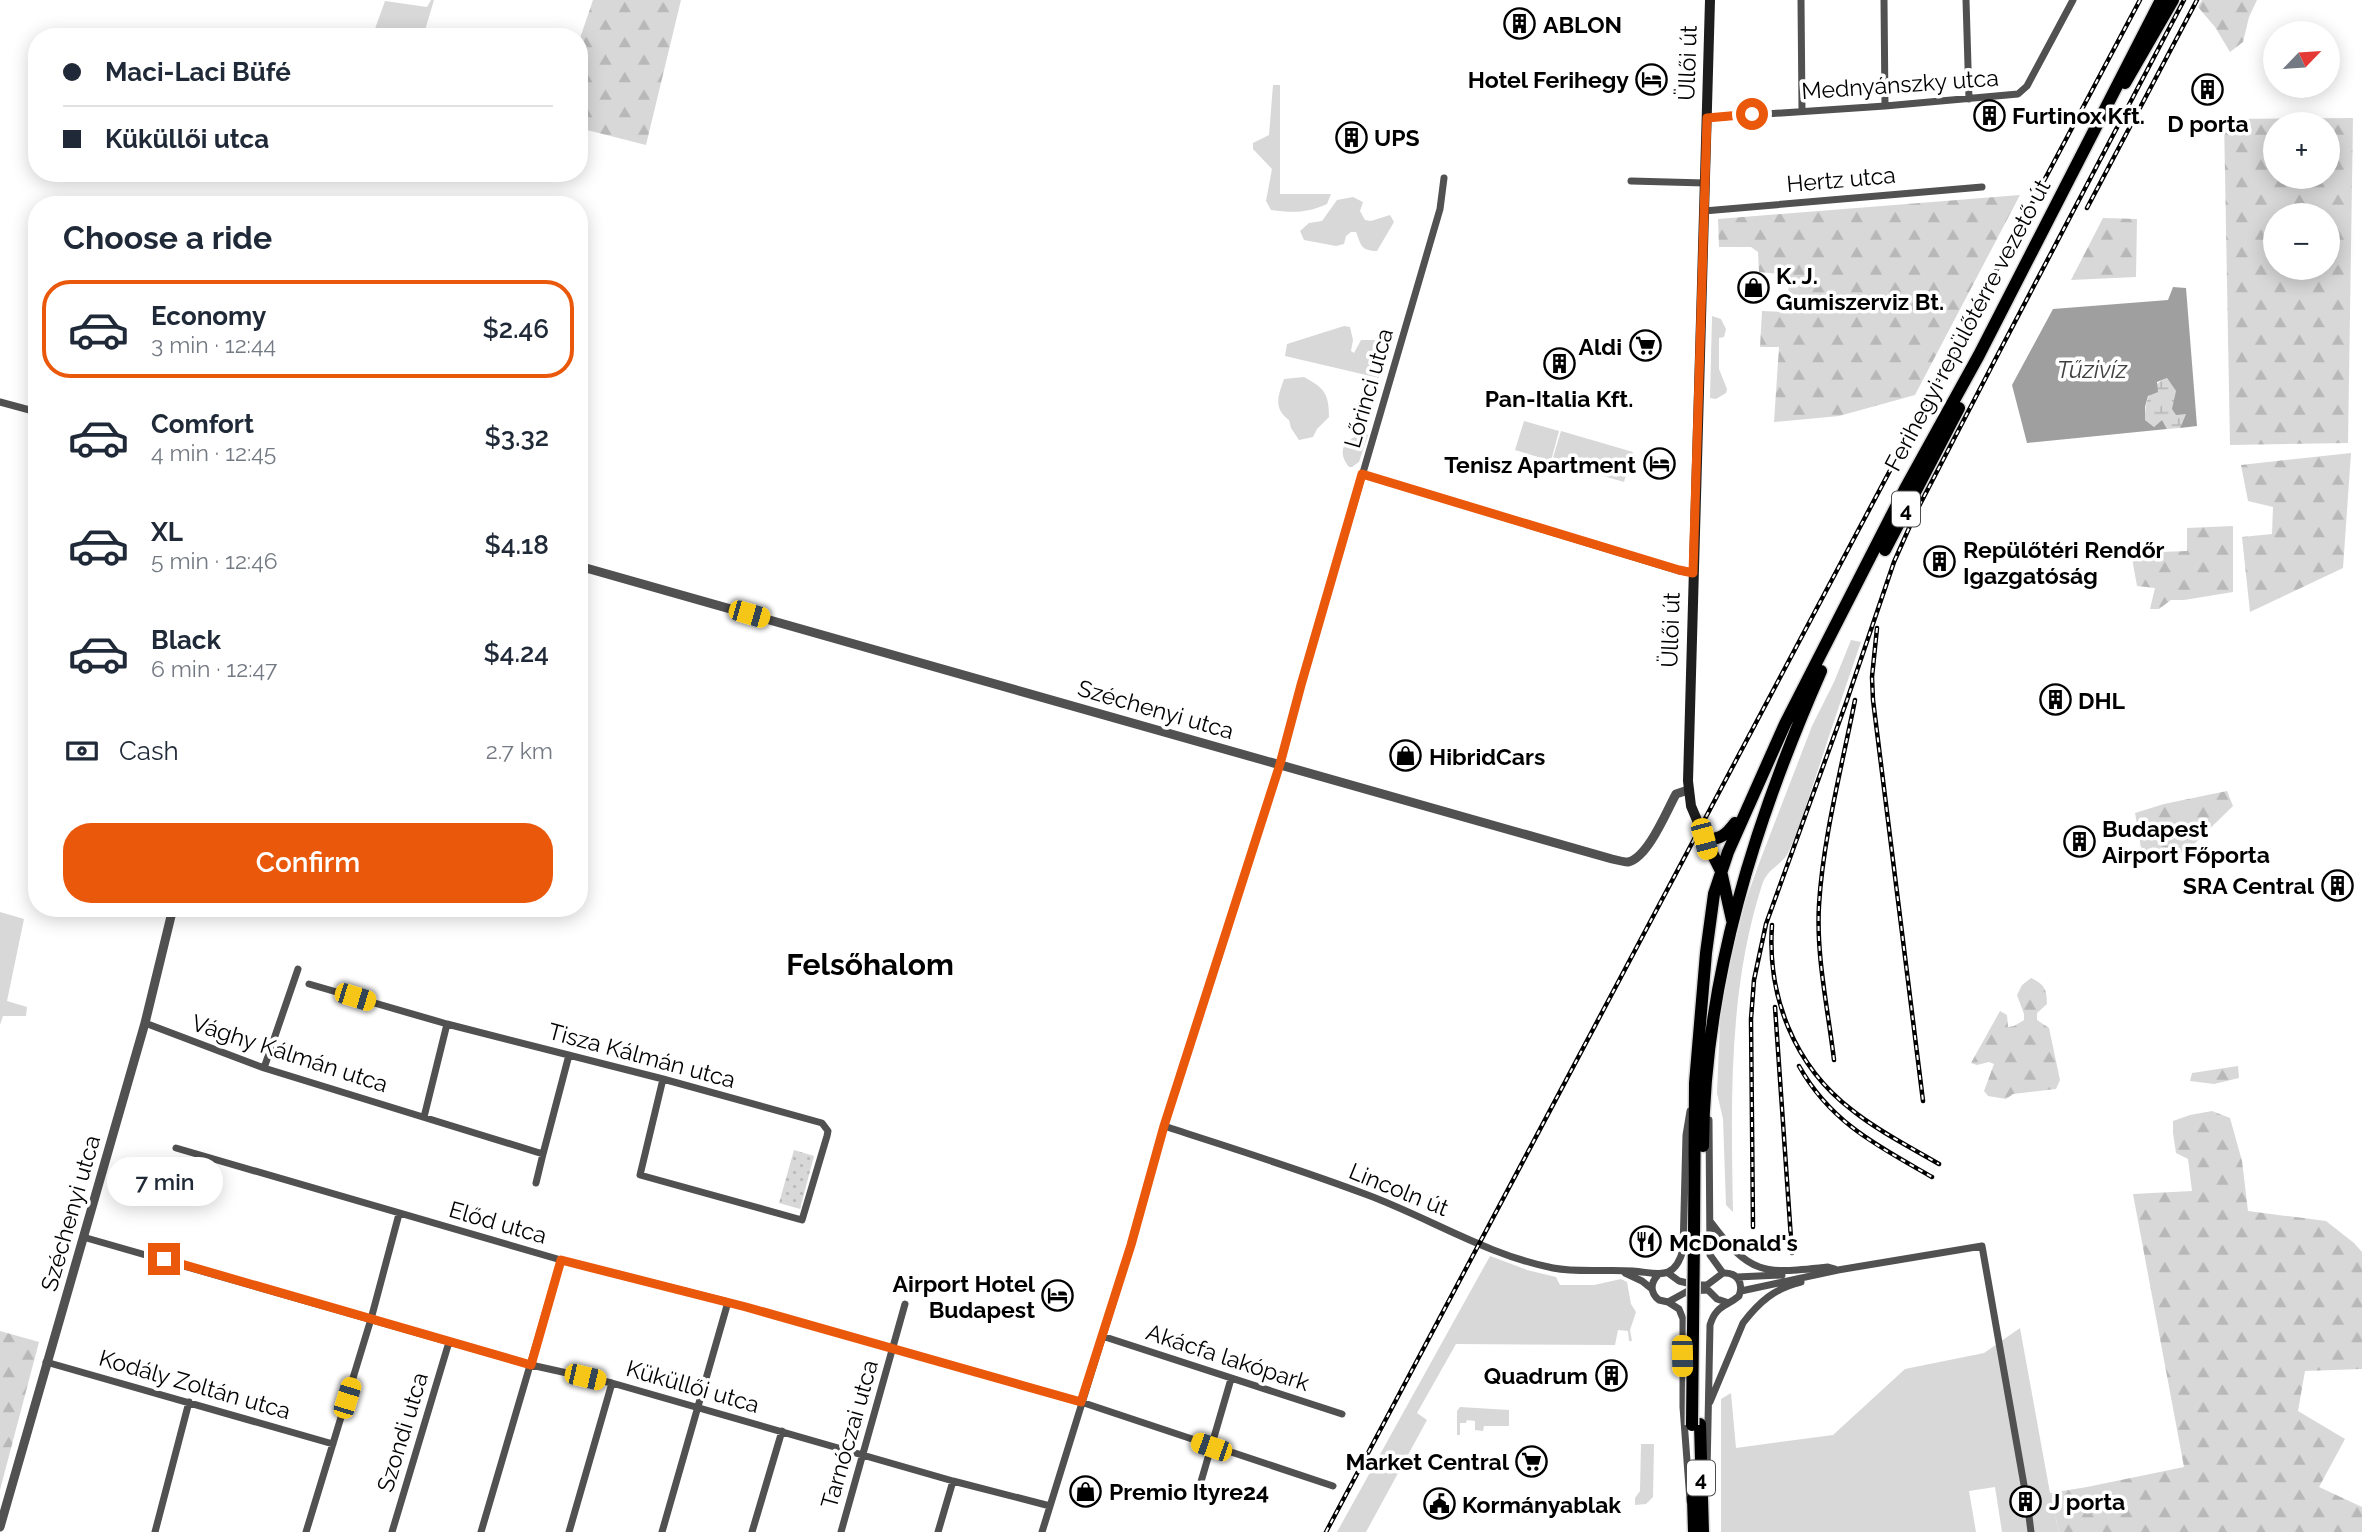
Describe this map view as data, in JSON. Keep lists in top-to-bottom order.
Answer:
{
  "streets": {
    "main road": ["Üllői út", "Ferihegyi repülőtérre vezető út", "4"],
    "street": [
      "Mednyánszky utca",
      "Hertz utca",
      "Lőrinci utca",
      "Széchenyi utca",
      "Vághy Kálmán utca",
      "Tisza Kálmán utca",
      "Lincoln út",
      "Előd utca",
      "Akácfa lakópark",
      "Kodály Zoltán utca",
      "Küküllői utca",
      "Szondi utca",
      "Tarnóczai utca"
    ]
  },
  "crossings": [
    ["Üllői út", "Mednyánszky utca"],
    ["Üllői út", "Hertz utca"],
    ["Üllői út", "Széchenyi utca"],
    ["Ferihegyi repülőtérre vezető út", "4"],
    ["Lőrinci utca", "Széchenyi utca"],
    ["Lőrinci utca", "Lincoln út"],
    ["Lőrinci utca", "Előd utca"],
    ["Lőrinci utca", "Akácfa lakópark"],
    ["Lőrinci utca", "Küküllői utca"],
    ["Széchenyi utca", "Vághy Kálmán utca"],
    ["Széchenyi utca", "Kodály Zoltán utca"],
    ["Széchenyi utca", "Küküllői utca"],
    ["Előd utca", "Tarnóczai utca"],
    ["Küküllői utca", "Szondi utca"],
    ["Küküllői utca", "Tarnóczai utca"]
  ],
  "districts": ["Felsőhalom"],
  "water": ["Tűzivíz"],
  "places": {
    "building": [
      "ABLON",
      "D porta",
      "Furtinox Kft.",
      "UPS",
      "Pan-Italia Kft.",
      "Repülőtéri Rendőr Igazgatóság",
      "DHL",
      "Budapest Airport Főporta",
      "SRA Central",
      "Quadrum",
      "J porta"
    ],
    "hotel": ["Hotel Ferihegy", "Tenisz Apartment", "Airport Hotel Budapest"],
    "shop": ["K. J. Gumiszerviz Bt.", "HibridCars", "Premio Ityre24"],
    "supermarket": ["Aldi", "Market Central"],
    "restaurant": ["McDonald's"],
    "public building": ["Kormányablak"]
  },
  "north": "top right",
  "page": {
    "map_buttons": ["+", "−"],
    "banner": ["Maci-Laci Büfé", "Küküllői utca"],
    "heading": "Choose a ride",
    "list": [
      {
        "name": "Economy",
        "note": "3 min · 12:44",
        "value": "$2.46"
      },
      {
        "name": "Comfort",
        "note": "4 min · 12:45",
        "value": "$3.32"
      },
      {
        "name": "XL",
        "note": "5 min · 12:46",
        "value": "$4.18"
      },
      {
        "name": "Black",
        "note": "6 min · 12:47",
        "value": "$4.24"
      }
    ],
    "pay": ["Cash", "2.7 km"],
    "buttons": "Confirm",
    "bubble": "7 min"
  }
}
